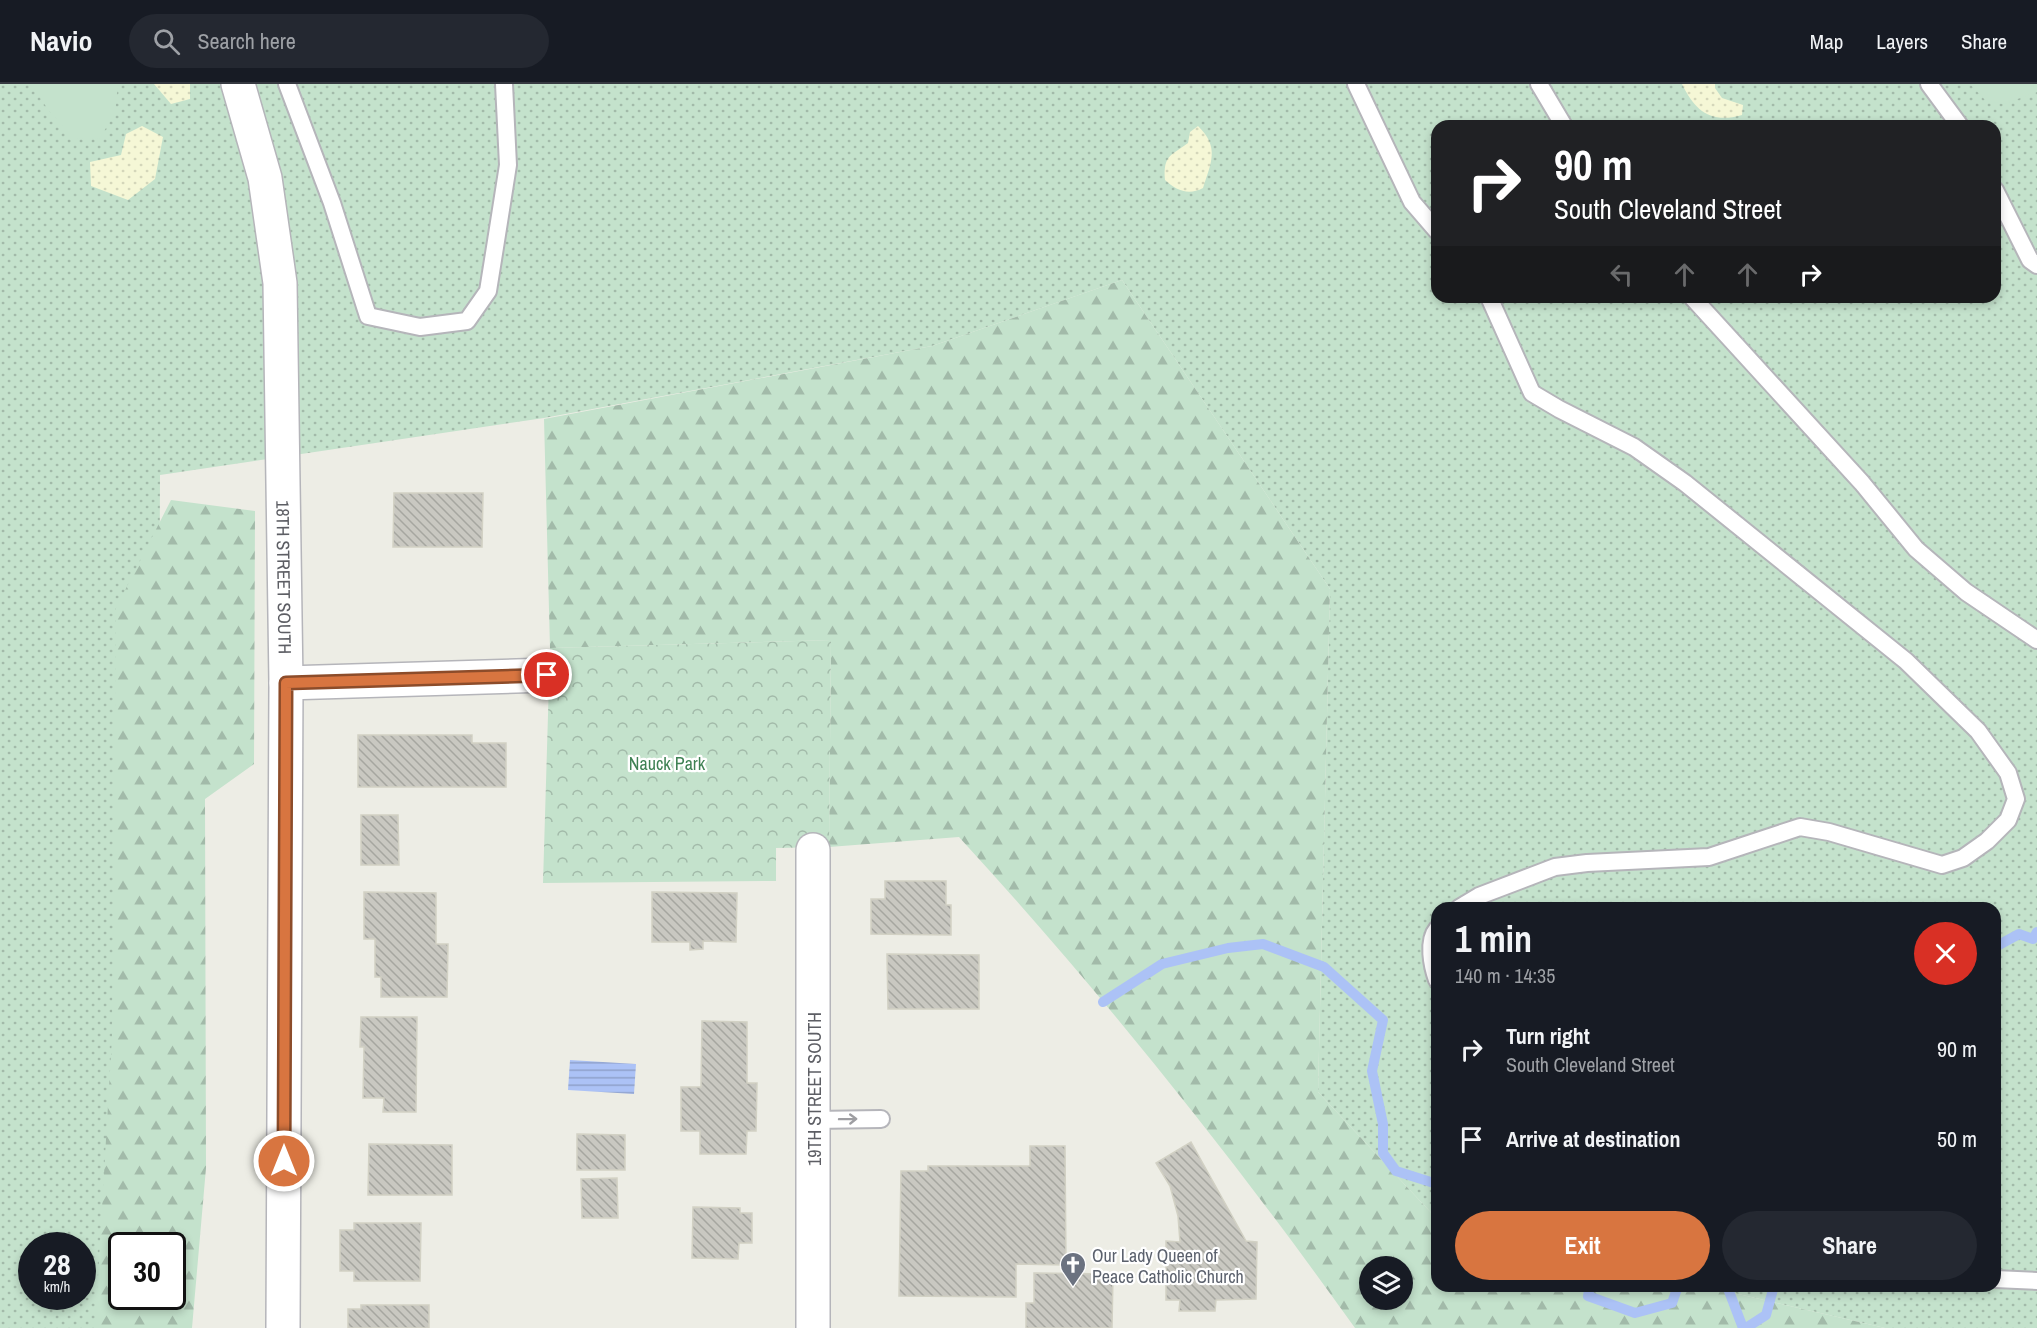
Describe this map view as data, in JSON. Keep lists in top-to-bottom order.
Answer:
{
  "streets": {
    "street": ["18TH STREET SOUTH", "19TH STREET SOUTH"]
  },
  "parks": ["Nauck Park"],
  "places": {
    "church": ["Our Lady Queen of Peace Catholic Church"]
  },
  "page": {
    "header": "Navio",
    "search": "Search here",
    "nav": ["Map", "Layers", "Share"],
    "turn": ["90 m", "South Cleveland Street"],
    "heading": ["1 min", "140 m · 14:35"],
    "list": [
      {
        "name": "Turn right",
        "note": "South Cleveland Street",
        "value": "90 m"
      },
      {
        "name": "Arrive at destination",
        "value": "50 m"
      }
    ],
    "buttons": ["Exit", "Share"],
    "speed": "28 km/h",
    "limit": "30"
  }
}
